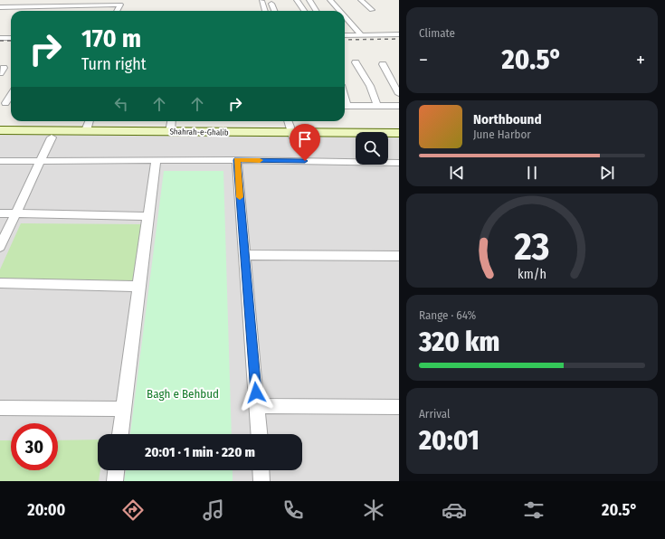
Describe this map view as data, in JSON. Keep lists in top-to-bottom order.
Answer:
{
  "streets": {
    "main road": ["Shahrah-e-Ghalib"]
  },
  "parks": ["Bagh e Behbud"],
  "page": {
    "tile": [
      "Climate",
      ["Range · 64%", "320 km"],
      ["Arrival", "20:01"]
    ],
    "turn": ["170 m", "Turn right"],
    "heat": ["−", "20.5°", "+"],
    "song": ["Northbound", "June Harbor"],
    "limit": "30",
    "trip": "20:01 · 1 min · 220 m",
    "tabs": ["20:00", "20.5°"],
    "gauge": ["23", "km/h"]
  }
}
